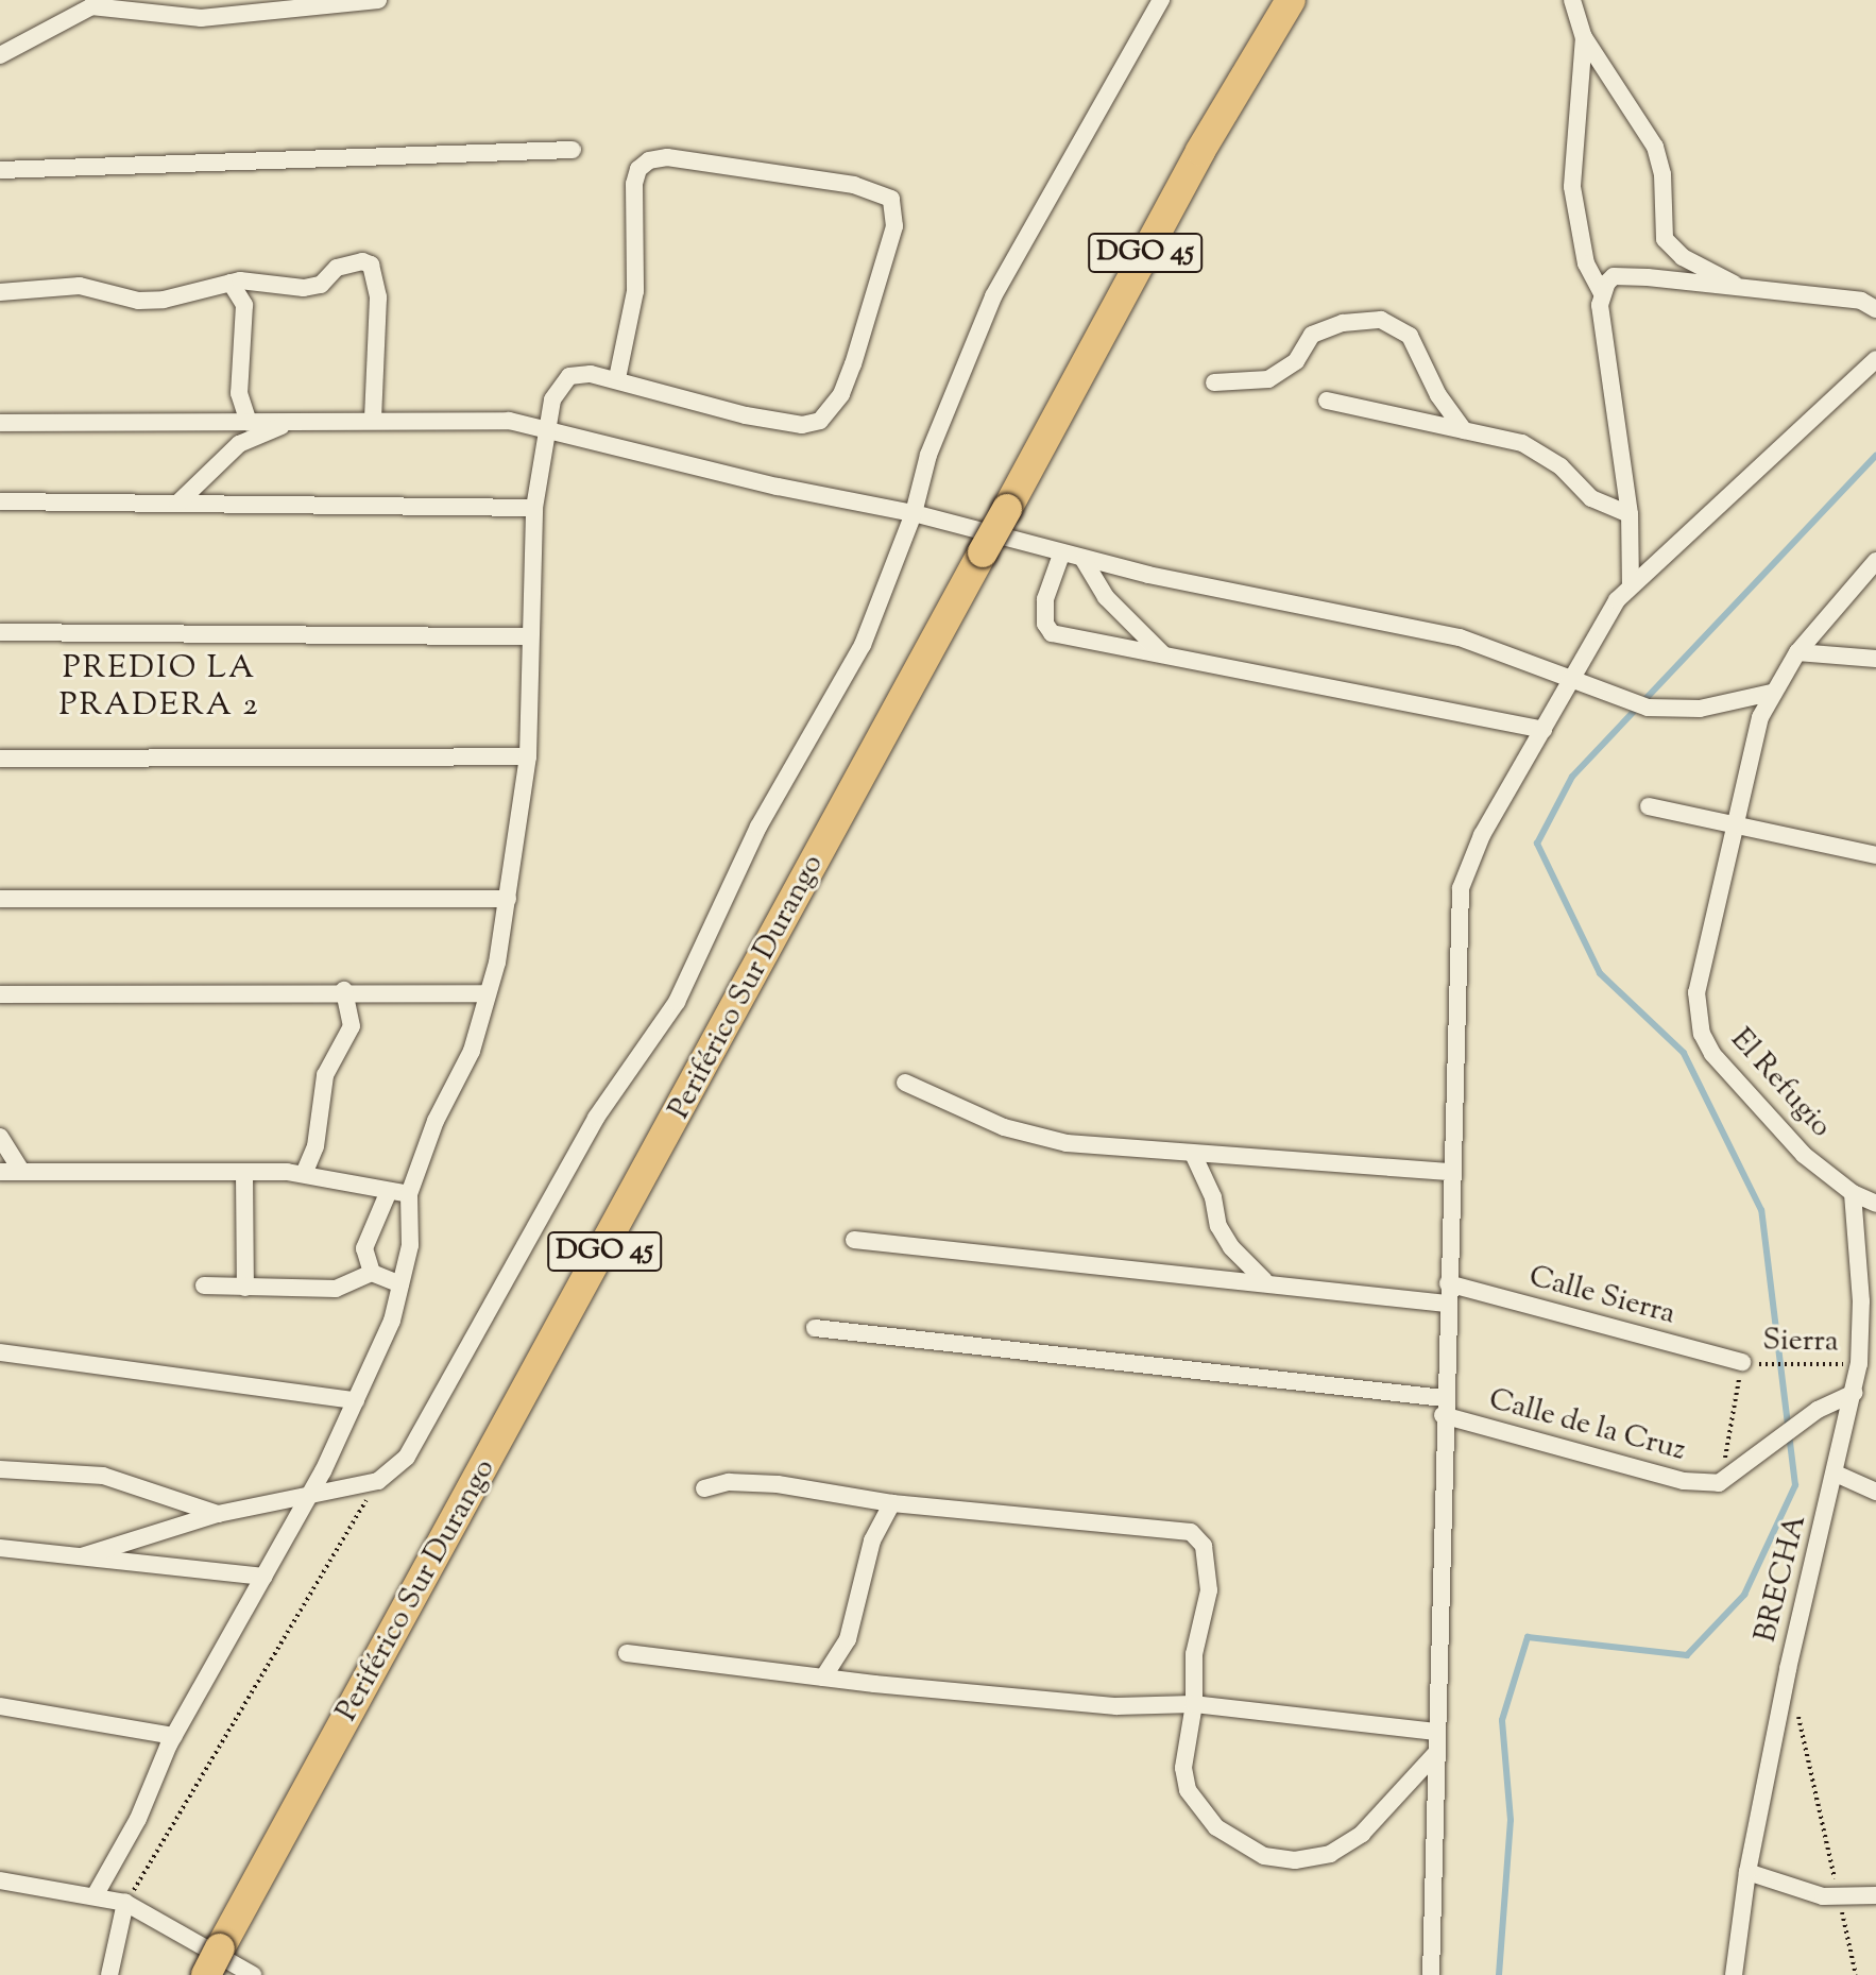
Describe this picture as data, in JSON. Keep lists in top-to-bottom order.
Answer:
{
  "streets": {
    "highway": ["DGO 45", "Periférico Sur Durango"],
    "street": [
      "El Refugio",
      "Calle Sierra",
      "Calle de la Cruz",
      "BRECHA"
    ],
    "path": ["Sierra"]
  },
  "crossings": [
    ["El Refugio", "BRECHA"],
    ["Calle Sierra", "Sierra"],
    ["Sierra", "BRECHA"]
  ],
  "districts": ["PREDIO LA PRADERA 2"]
}
